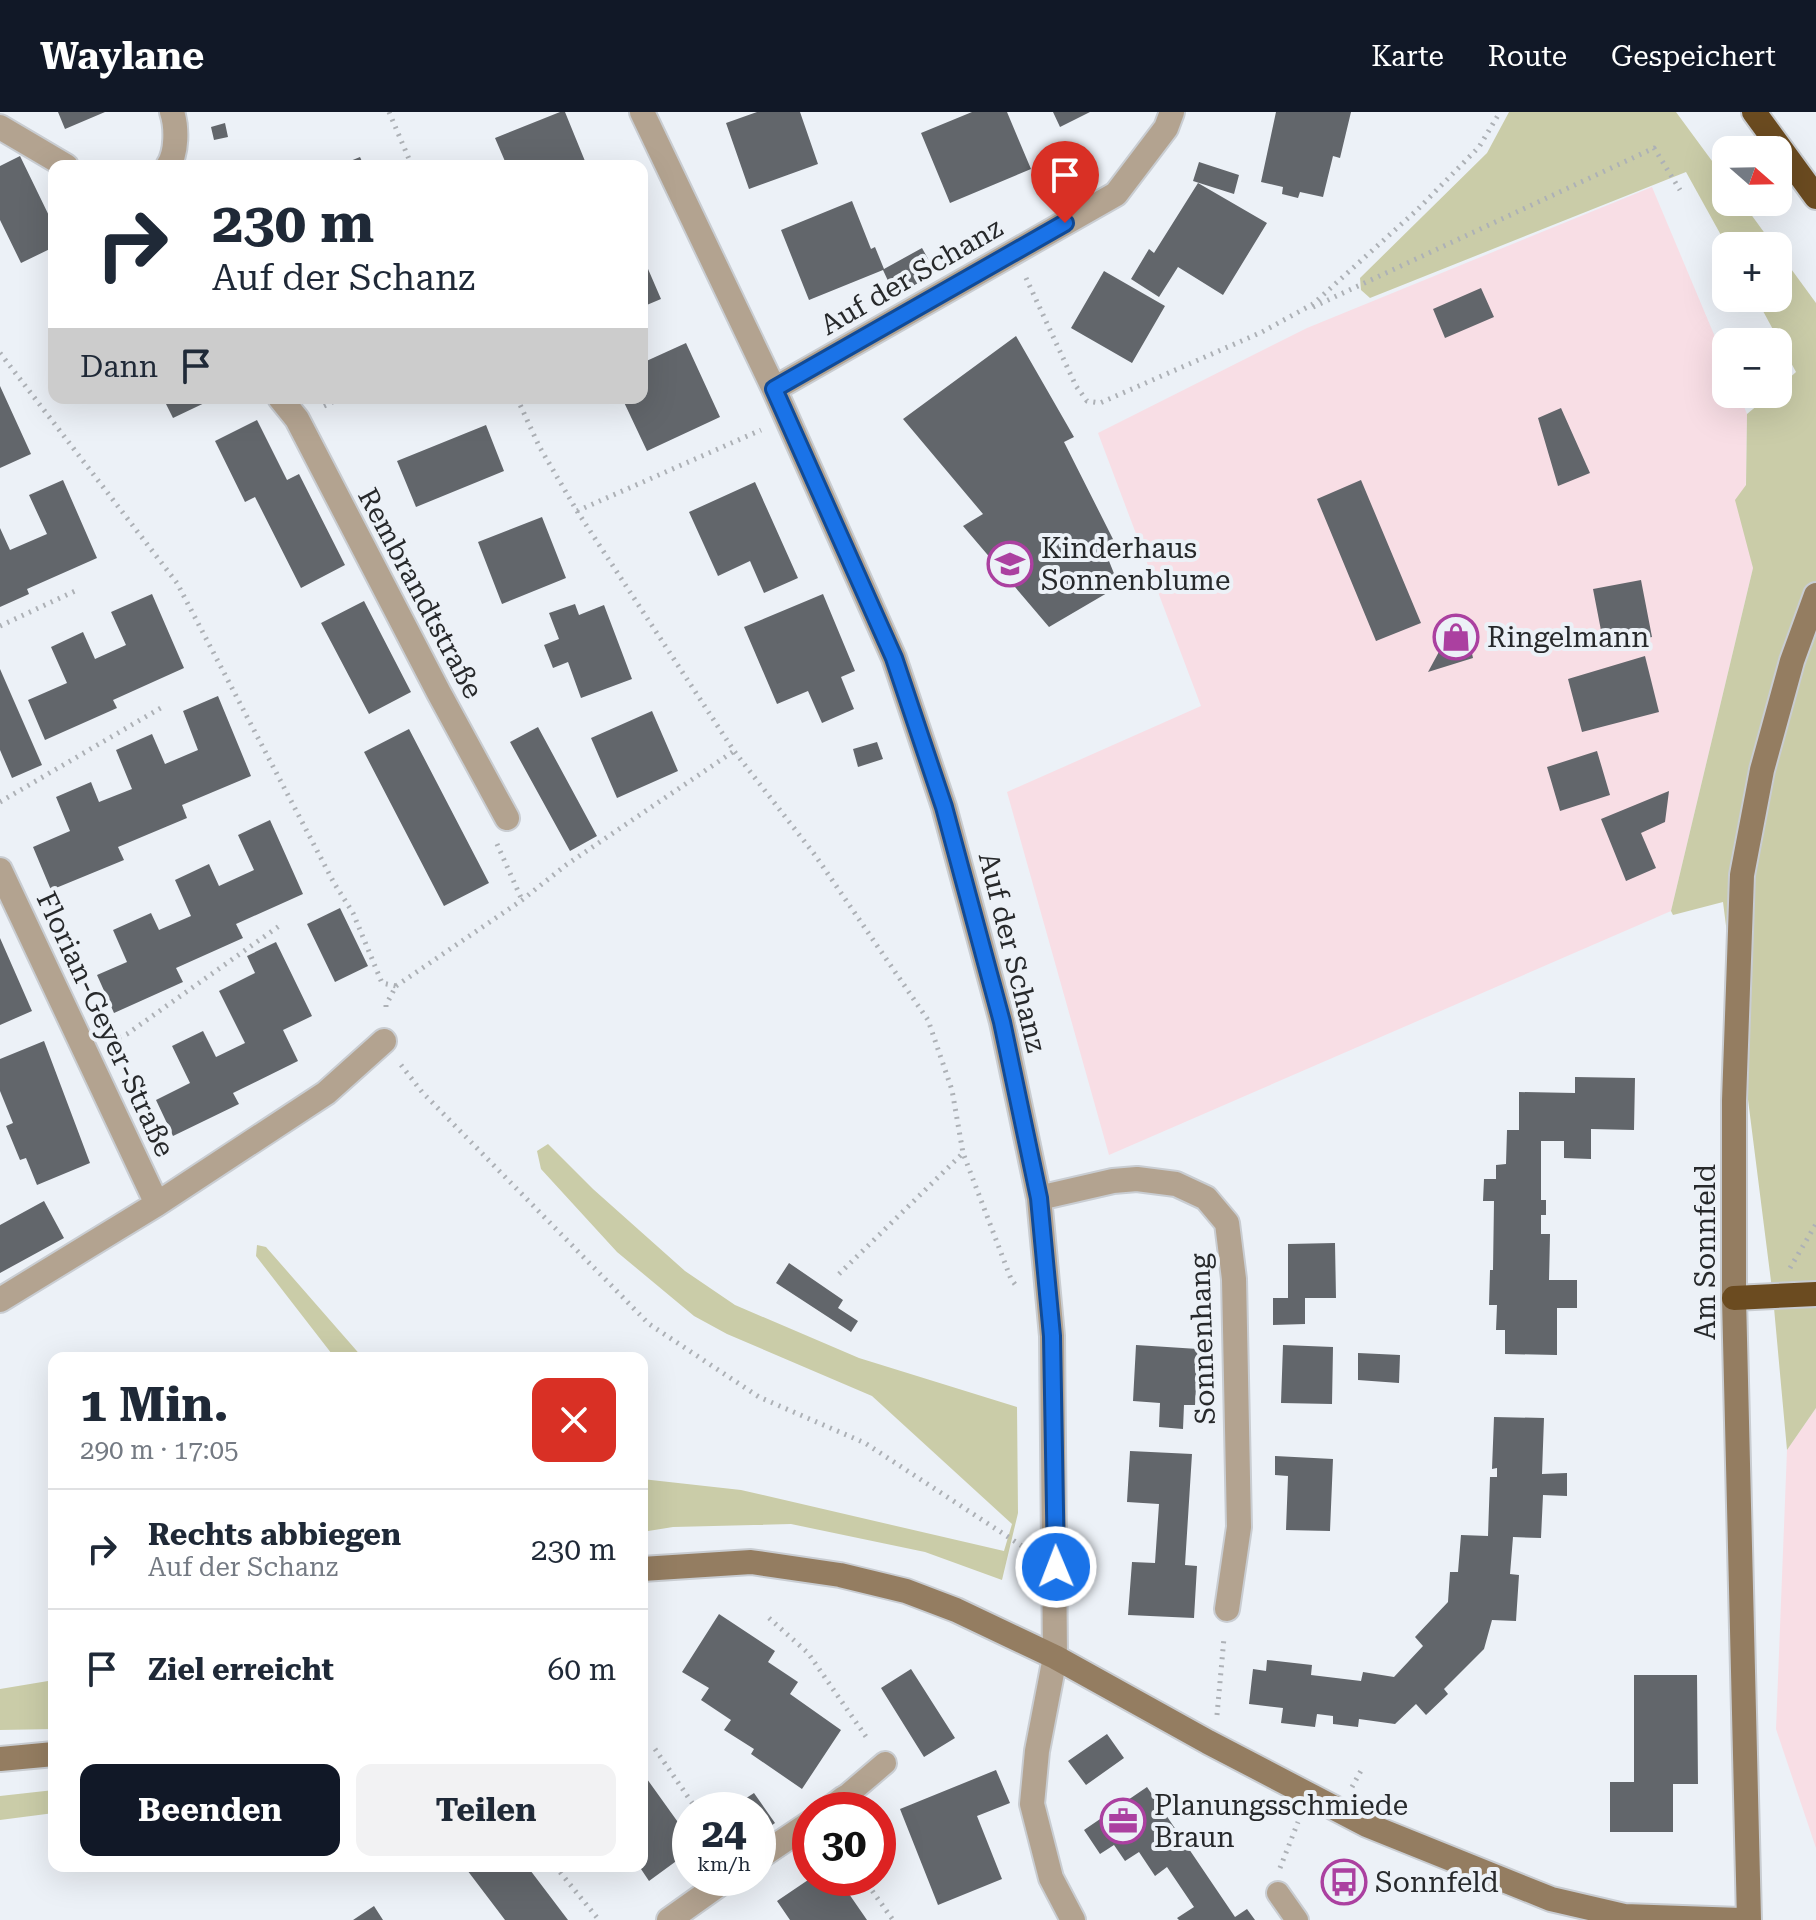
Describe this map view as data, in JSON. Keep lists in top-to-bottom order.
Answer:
{
  "streets": {
    "street": [
      "Auf der Schanz",
      "Rembrandtstraße",
      "Florian-Geyer-Straße",
      "Am Sonnfeld",
      "Sonnenhang"
    ]
  },
  "crossings": [
    ["Auf der Schanz", "Sonnenhang"]
  ],
  "places": {
    "school or university": ["Kinderhaus Sonnenblume"],
    "shop": ["Ringelmann"],
    "office": ["Planungsschmiede Braun"],
    "bus stop": ["Sonnfeld"]
  },
  "north": "right",
  "page": {
    "header": "Waylane",
    "nav": ["Karte", "Route", "Gespeichert"],
    "map_buttons": ["+", "−"],
    "turn": ["230 m", "Auf der Schanz"],
    "then": "Dann",
    "heading": ["1 Min.", "290 m · 17:05"],
    "list": [
      {
        "name": "Rechts abbiegen",
        "note": "Auf der Schanz",
        "value": "230 m"
      },
      {
        "name": "Ziel erreicht",
        "value": "60 m"
      }
    ],
    "buttons": ["Beenden", "Teilen"],
    "speed": "24 km/h",
    "limit": "30"
  }
}
